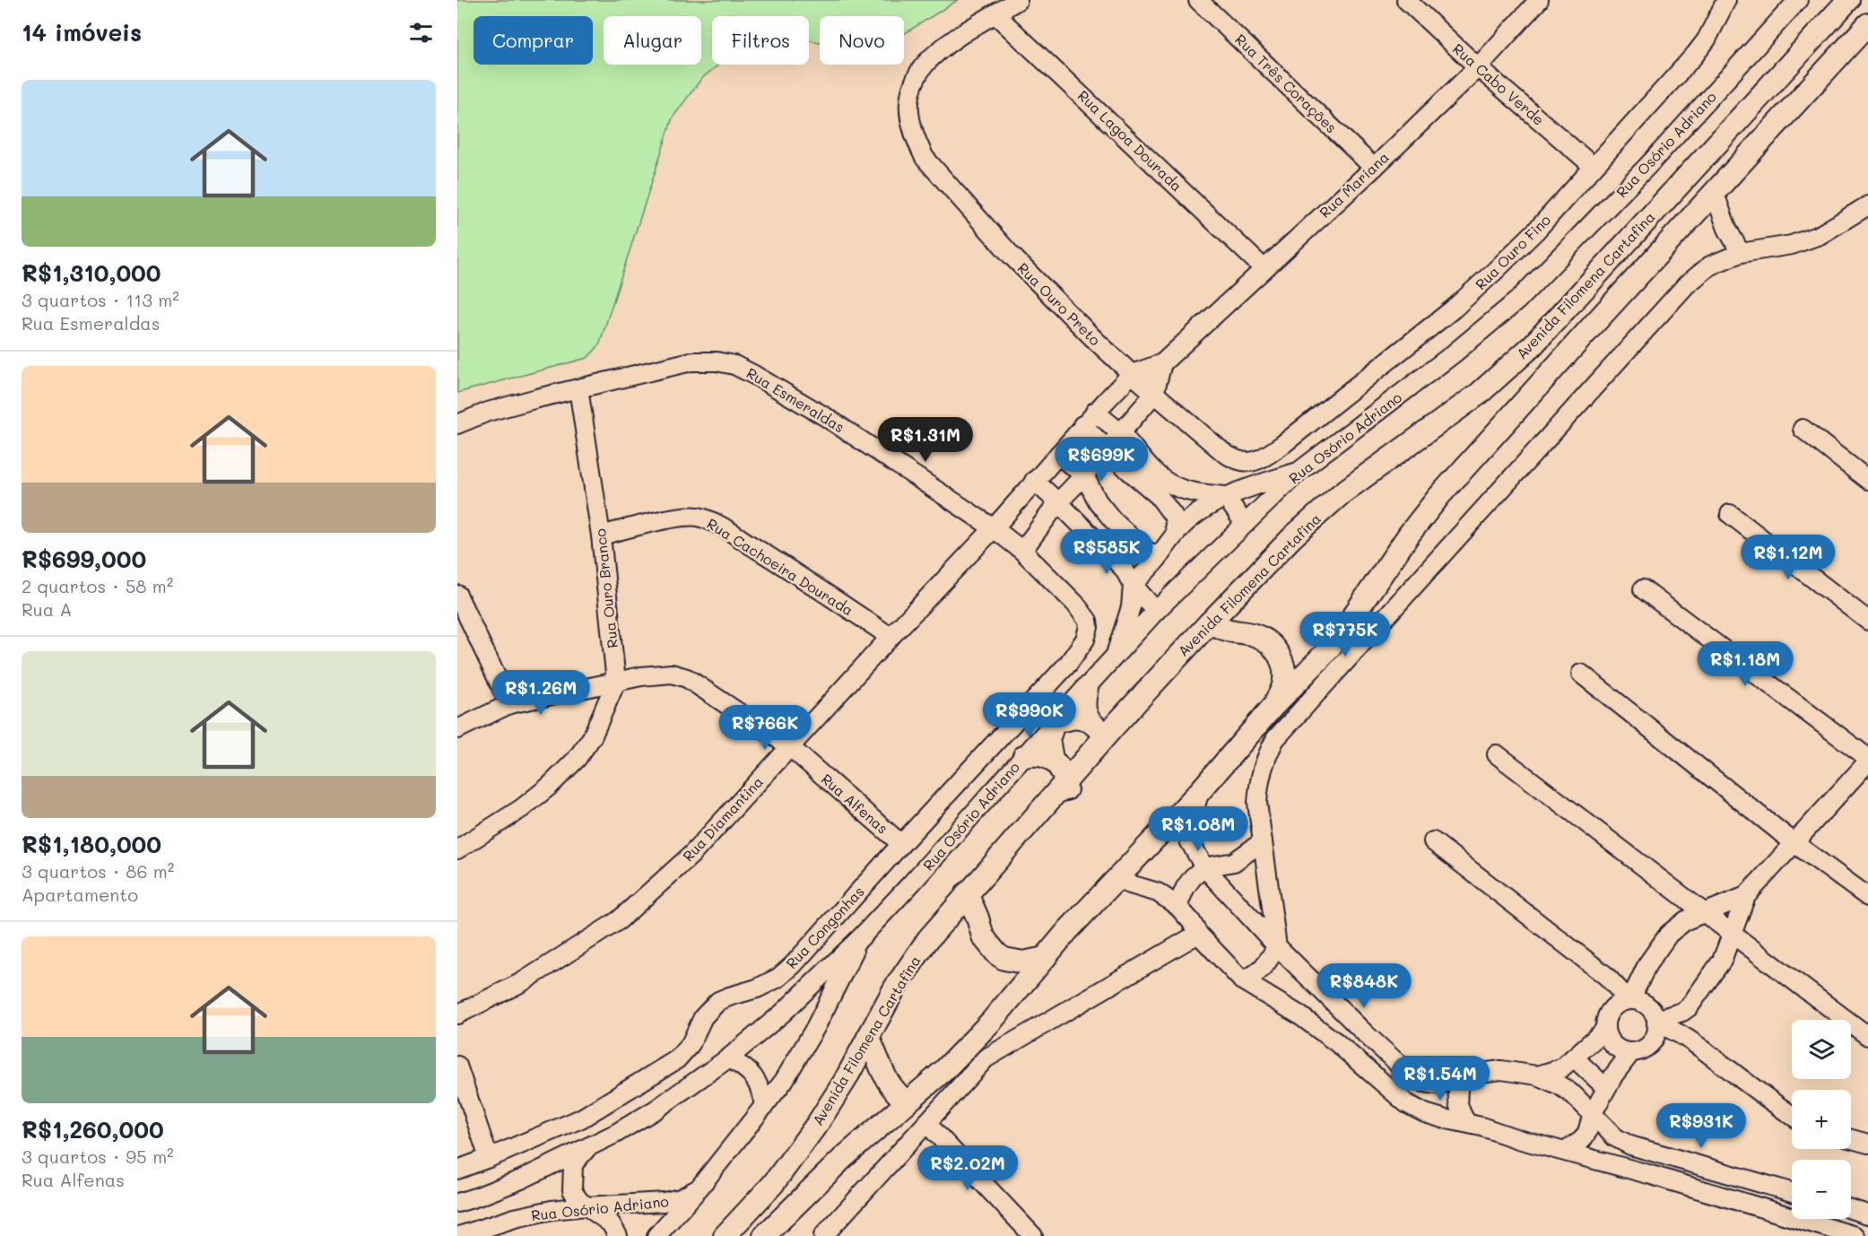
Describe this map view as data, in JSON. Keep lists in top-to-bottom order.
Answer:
{
  "streets": {
    "main road": ["Avenida Filomena Cartafina"],
    "street": [
      "Rua Três Corações",
      "Rua Cabo Verde",
      "Rua Lagoa Dourada",
      "Rua Osório Adriano",
      "Rua Mariana",
      "Rua Ouro Fino",
      "Rua Ouro Preto",
      "Rua Esmeraldas",
      "Rua Cachoeira Dourada",
      "Rua Ouro Branco",
      "Rua Alfenas",
      "Rua Diamantina",
      "Rua Congonhas"
    ]
  },
  "crossings": [
    ["Rua Três Corações", "Rua Mariana"],
    ["Rua Cabo Verde", "Rua Mariana"],
    ["Rua Cabo Verde", "Rua Ouro Fino"],
    ["Rua Lagoa Dourada", "Rua Mariana"],
    ["Rua Lagoa Dourada", "Rua Ouro Preto"],
    ["Rua Mariana", "Rua Ouro Preto"],
    ["Rua Mariana", "Rua Diamantina"],
    ["Rua Ouro Fino", "Rua Ouro Preto"],
    ["Rua Ouro Preto", "Rua Diamantina"],
    ["Rua Esmeraldas", "Rua Ouro Branco"],
    ["Rua Esmeraldas", "Rua Diamantina"],
    ["Rua Esmeraldas", "Rua Congonhas"],
    ["Rua Cachoeira Dourada", "Rua Ouro Branco"],
    ["Rua Cachoeira Dourada", "Rua Diamantina"],
    ["Rua Ouro Branco", "Rua Alfenas"],
    ["Rua Alfenas", "Rua Diamantina"],
    ["Rua Alfenas", "Rua Congonhas"]
  ],
  "page": {
    "heading": "14 imóveis",
    "chip": [
      "Comprar",
      "Alugar",
      "Filtros",
      "Novo"
    ],
    "list": [
      {
        "name": "R$1,310,000",
        "note": "3 quartos · 113 m² · Rua Esmeraldas"
      },
      {
        "name": "R$699,000",
        "note": "2 quartos · 58 m² · Rua A"
      },
      {
        "name": "R$1,180,000",
        "note": "3 quartos · 86 m² · Apartamento"
      },
      {
        "name": "R$1,260,000",
        "note": "3 quartos · 95 m² · Rua Alfenas"
      }
    ],
    "price": [
      "R$1.31M",
      "R$699K",
      "R$585K",
      "R$1.12M",
      "R$775K",
      "R$1.18M",
      "R$1.26M",
      "R$990K",
      "R$766K",
      "R$1.08M",
      "R$848K",
      "R$1.54M",
      "R$931K",
      "R$2.02M"
    ],
    "map_buttons": ["+", "−"]
  }
}
